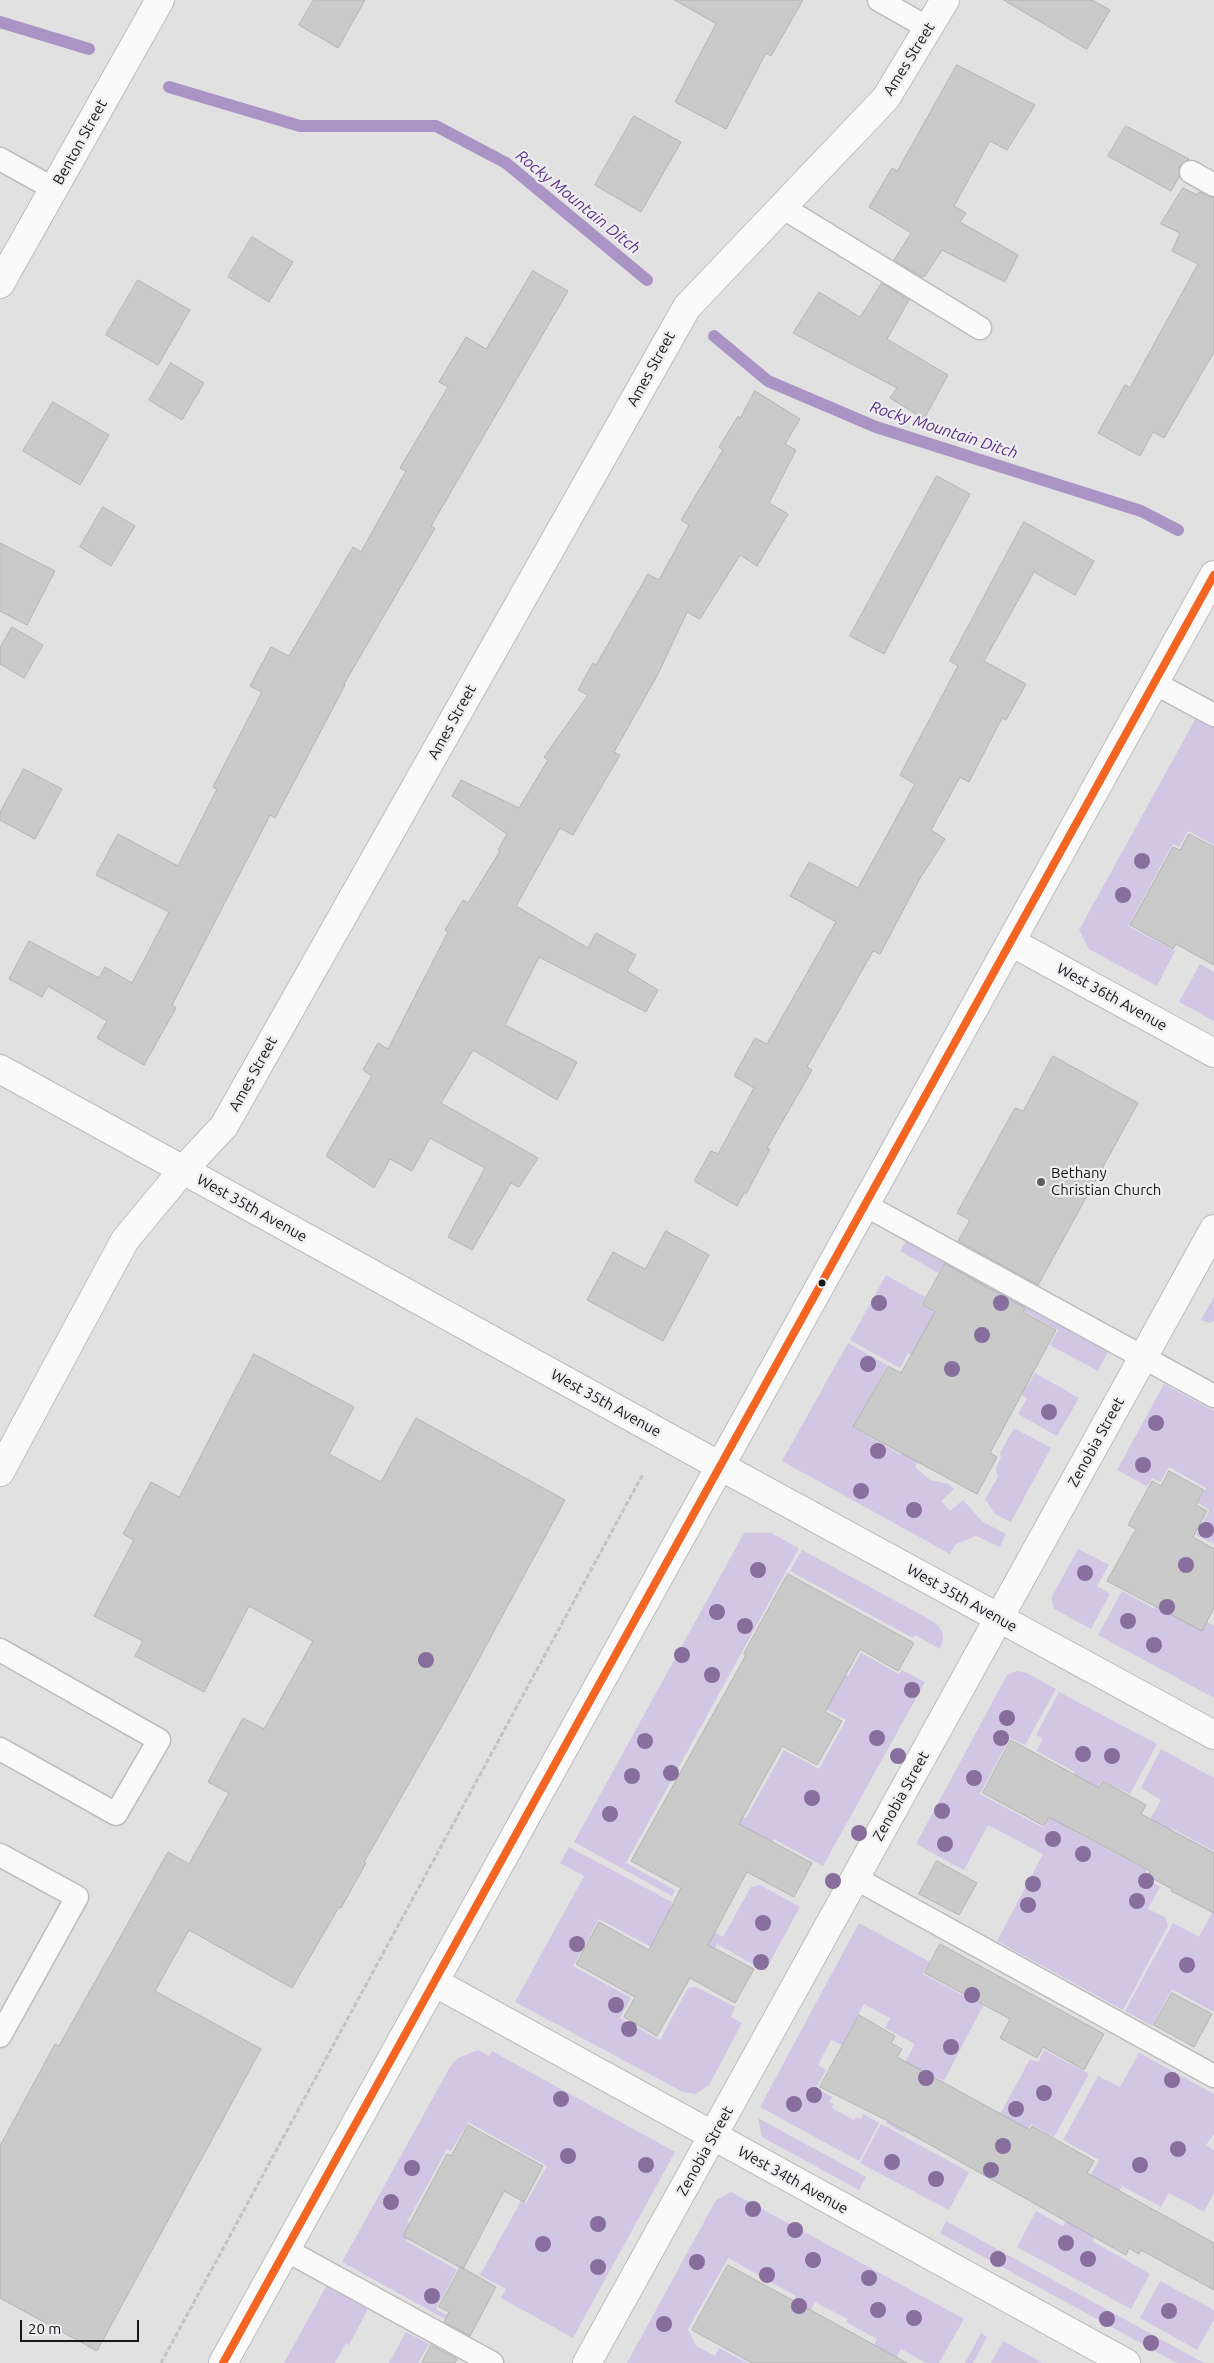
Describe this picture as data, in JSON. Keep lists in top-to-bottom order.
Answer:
{
  "streets": {
    "street": [
      "Ames Street",
      "Benton Street",
      "West 36th Avenue",
      "West 35th Avenue",
      "Zenobia Street",
      "West 34th Avenue"
    ]
  },
  "crossings": [
    ["Ames Street", "West 35th Avenue"],
    ["West 35th Avenue", "Zenobia Street"],
    ["Zenobia Street", "West 34th Avenue"]
  ],
  "water": ["Rocky Mountain Ditch"],
  "places": ["Bethany Christian Church"],
  "scale_bar": "20 m"
}
